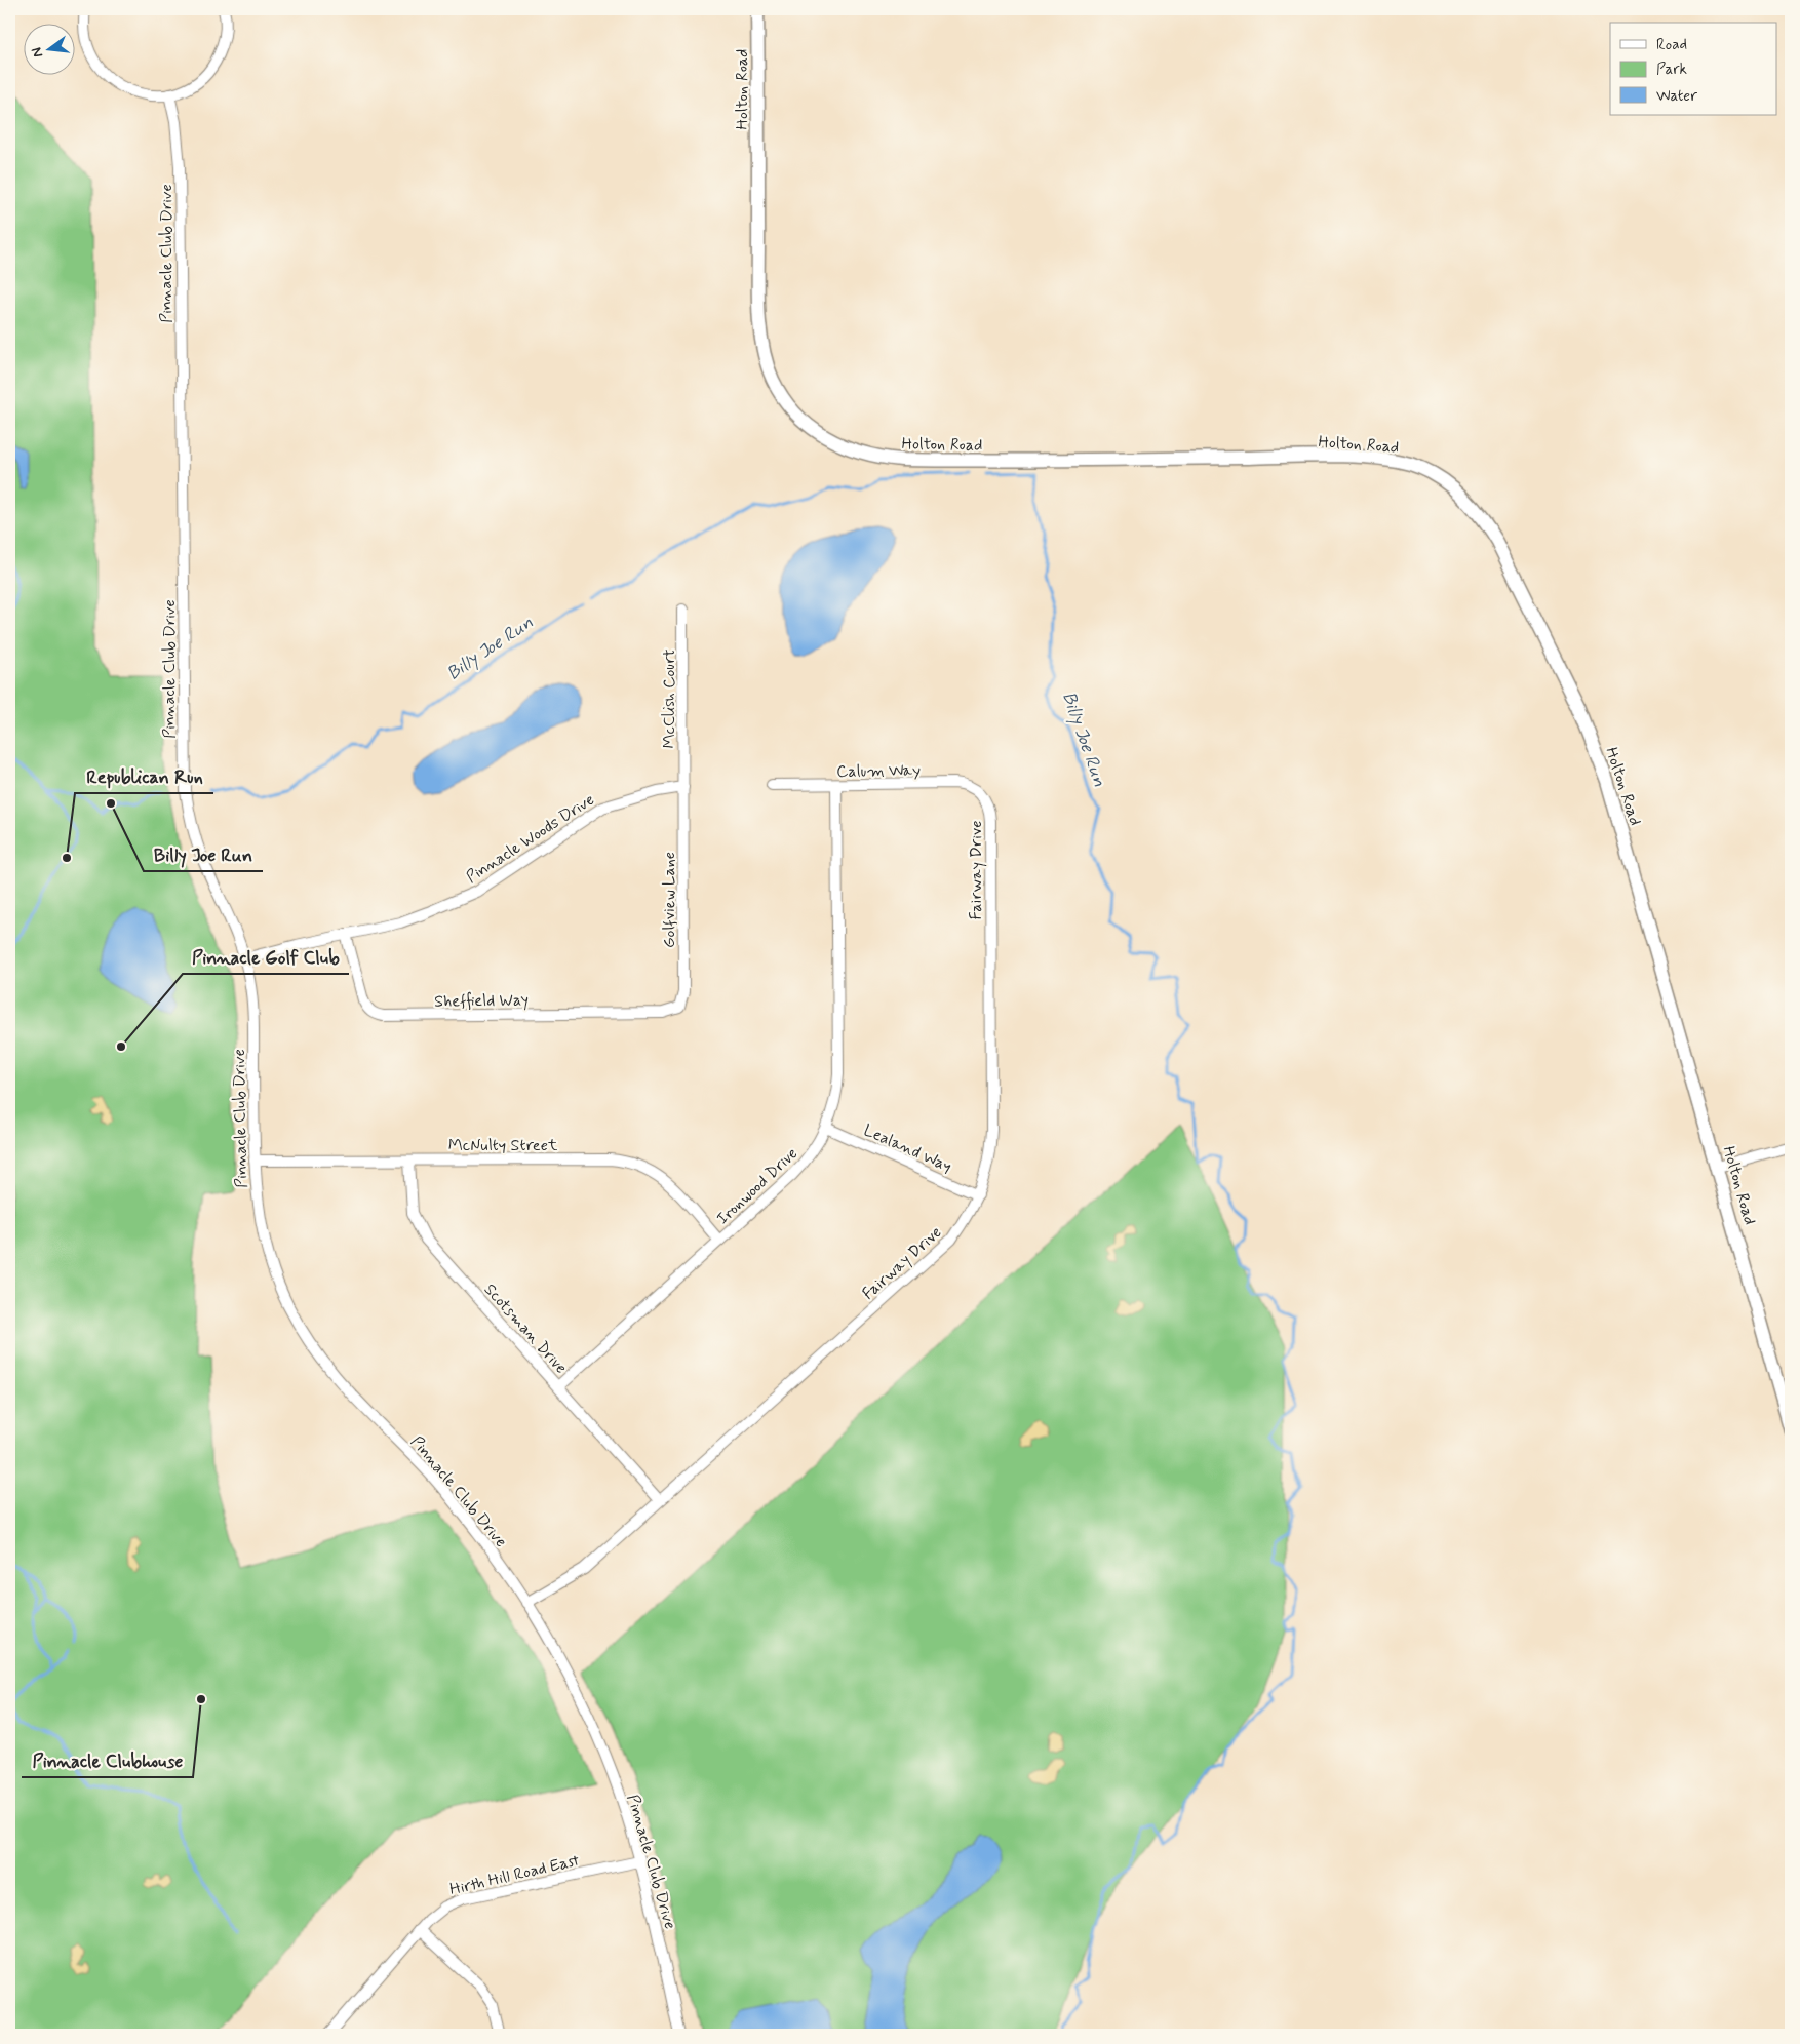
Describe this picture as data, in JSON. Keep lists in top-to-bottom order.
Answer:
{
  "streets": {
    "street": [
      "Holton Road",
      "Pinnacle Club Drive",
      "McClish Court",
      "Calum Way",
      "Pinnacle Woods Drive",
      "Fairway Drive",
      "Golfview Lane",
      "Sheffield Way",
      "McNulty Street",
      "Lealand Way",
      "Ironwood Drive",
      "Scotsman Drive",
      "Hirth Hill Road East"
    ]
  },
  "crossings": [
    ["Pinnacle Club Drive", "Pinnacle Woods Drive"],
    ["Pinnacle Club Drive", "Fairway Drive"],
    ["Pinnacle Club Drive", "McNulty Street"],
    ["Pinnacle Club Drive", "Hirth Hill Road East"],
    ["McClish Court", "Pinnacle Woods Drive"],
    ["McClish Court", "Golfview Lane"],
    ["Calum Way", "Fairway Drive"],
    ["Calum Way", "Ironwood Drive"],
    ["Pinnacle Woods Drive", "Golfview Lane"],
    ["Pinnacle Woods Drive", "Sheffield Way"],
    ["Fairway Drive", "Lealand Way"],
    ["Fairway Drive", "Scotsman Drive"],
    ["Golfview Lane", "Sheffield Way"],
    ["McNulty Street", "Ironwood Drive"],
    ["McNulty Street", "Scotsman Drive"],
    ["Lealand Way", "Ironwood Drive"],
    ["Ironwood Drive", "Scotsman Drive"]
  ],
  "water": ["Billy Joe Run"],
  "places": [
    "Billy Joe Run",
    "Republican Run",
    "Pinnacle Golf Club",
    "Pinnacle Clubhouse"
  ],
  "legend": ["Road", "Park", "Water"],
  "north": "left"
}
